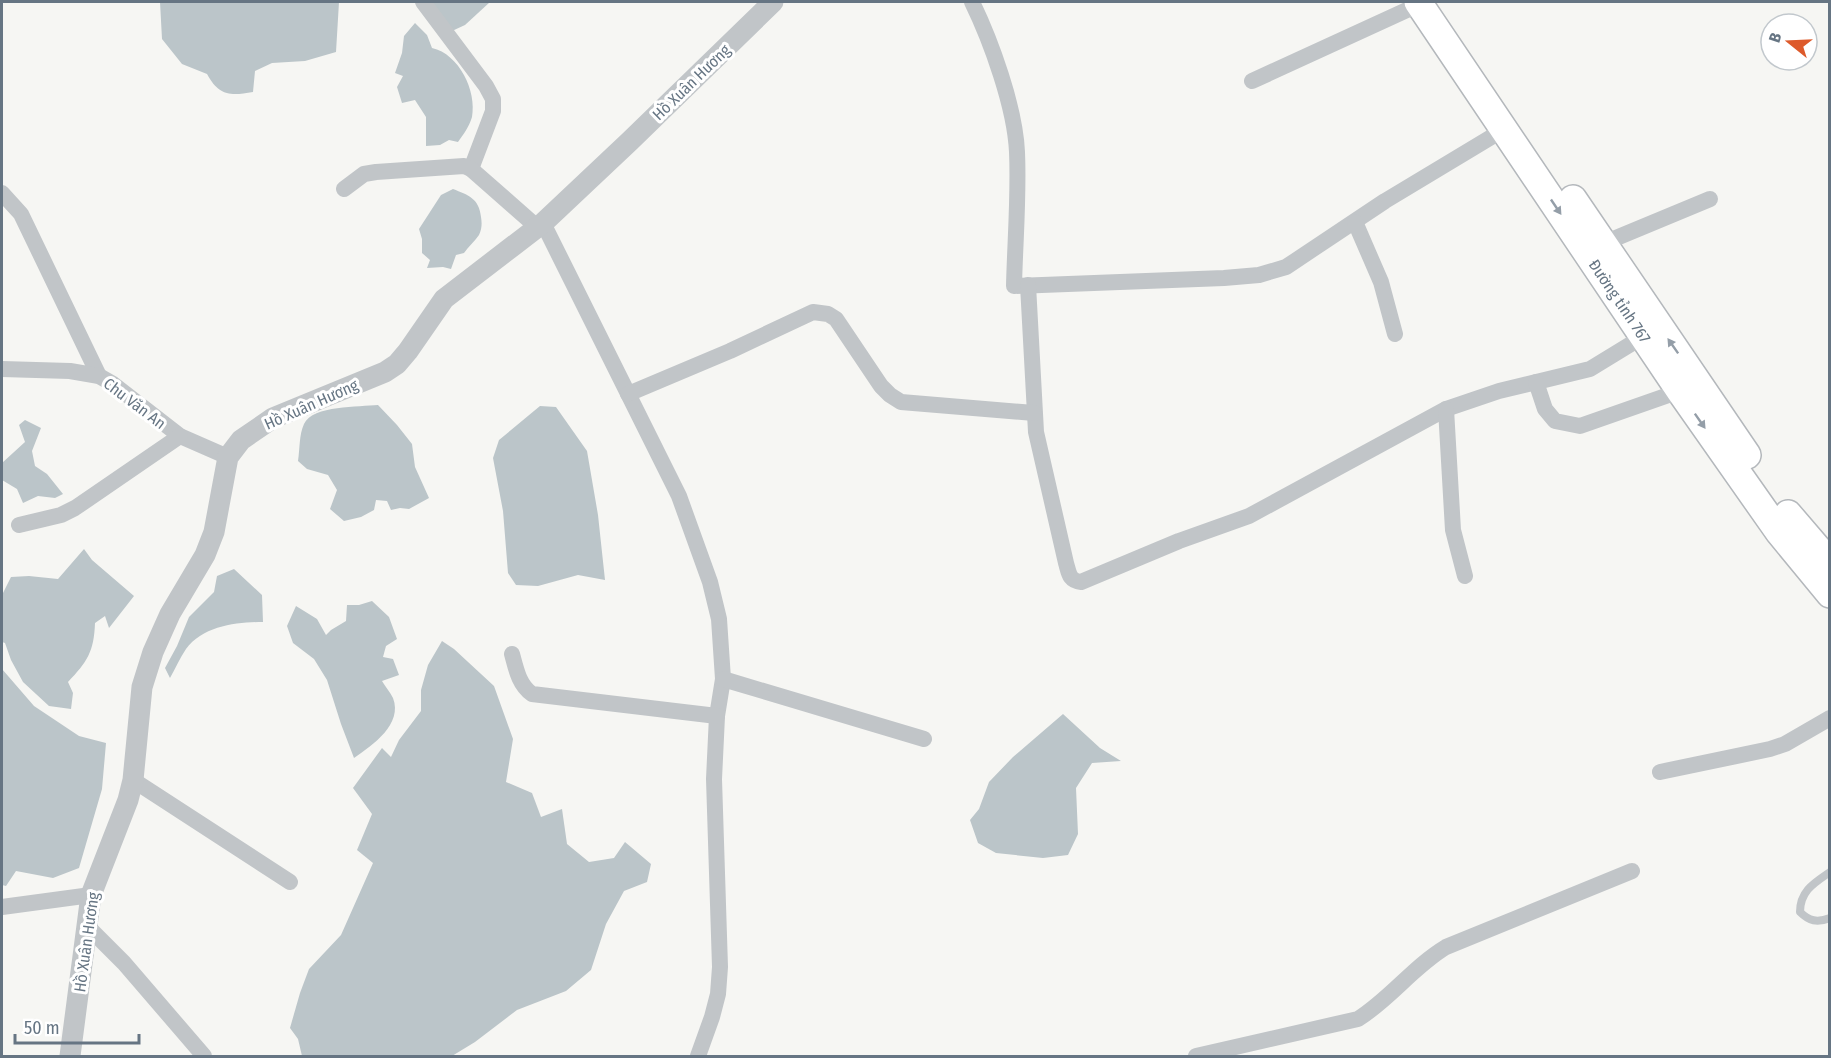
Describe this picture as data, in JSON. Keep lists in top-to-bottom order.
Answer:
{
  "streets": {
    "main road": ["Đường tỉnh 767"],
    "street": ["Hồ Xuân Hương", "Chu Văn An"]
  },
  "crossings": [
    ["Hồ Xuân Hương", "Chu Văn An"]
  ],
  "scale_bar": "50 m",
  "north": "left"
}
